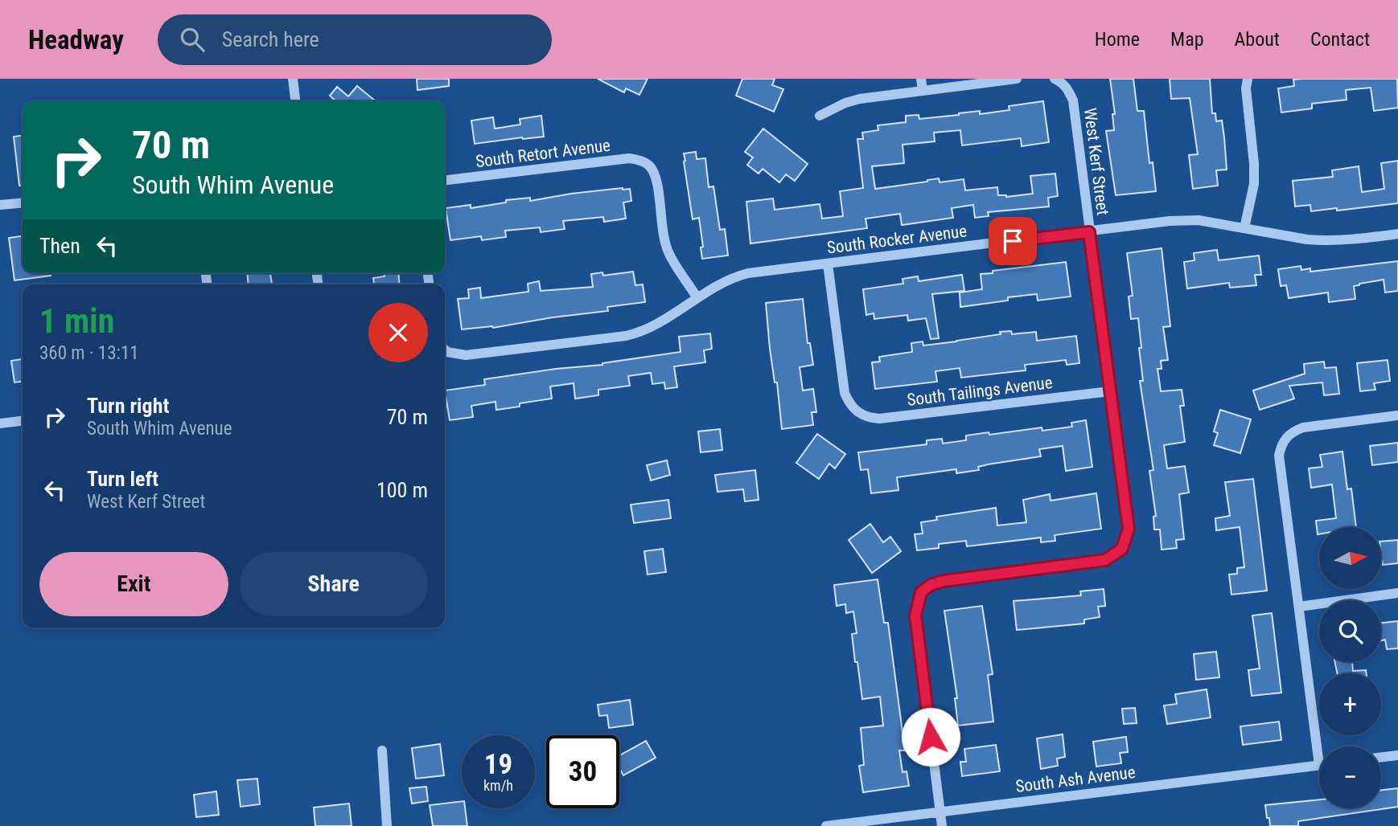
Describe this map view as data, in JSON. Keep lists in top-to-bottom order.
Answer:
{
  "streets": {
    "street": [
      "South Retort Avenue",
      "West Kerf Street",
      "South Rocker Avenue",
      "South Tailings Avenue",
      "South Ash Avenue"
    ]
  },
  "crossings": [
    ["South Retort Avenue", "South Rocker Avenue"],
    ["West Kerf Street", "South Rocker Avenue"],
    ["West Kerf Street", "South Tailings Avenue"],
    ["West Kerf Street", "South Ash Avenue"],
    ["South Rocker Avenue", "South Tailings Avenue"]
  ],
  "north": "right",
  "page": {
    "header": "Headway",
    "search": "Search here",
    "nav": [
      "Home",
      "Map",
      "About",
      "Contact"
    ],
    "turn": ["70 m", "South Whim Avenue"],
    "then": "Then",
    "heading": ["1 min", "360 m · 13:11"],
    "list": [
      {
        "name": "Turn right",
        "note": "South Whim Avenue",
        "value": "70 m"
      },
      {
        "name": "Turn left",
        "note": "West Kerf Street",
        "value": "100 m"
      }
    ],
    "map_buttons": ["+", "−"],
    "buttons": ["Exit", "Share"],
    "speed": "19 km/h",
    "limit": "30"
  }
}
